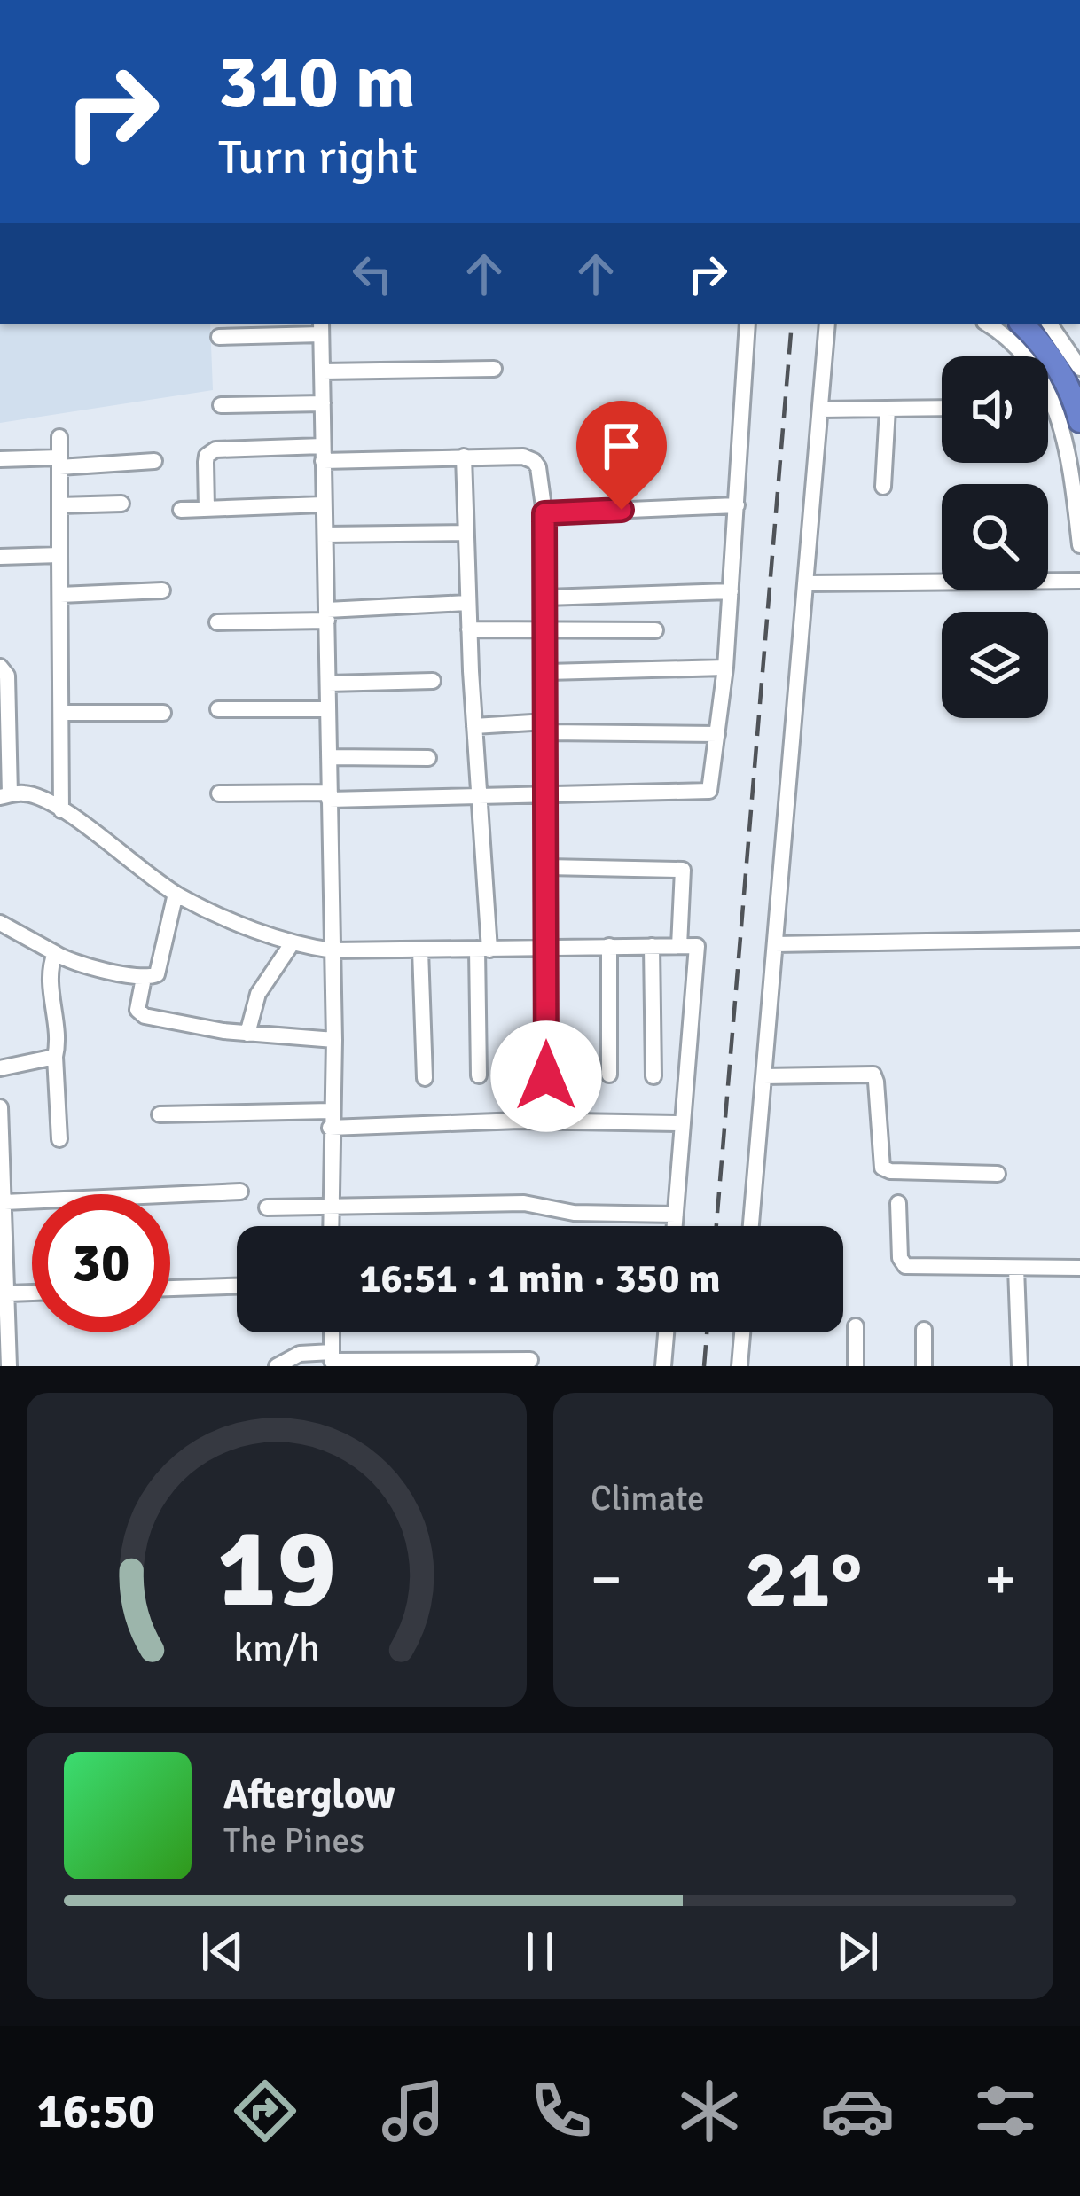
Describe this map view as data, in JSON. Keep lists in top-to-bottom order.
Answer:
{
  "page": {
    "turn": ["310 m", "Turn right"],
    "limit": "30",
    "trip": "16:51 · 1 min · 350 m",
    "tile": "Climate",
    "heat": ["−", "21°", "+"],
    "song": ["Afterglow", "The Pines"],
    "tabs": "16:50",
    "gauge": ["19", "km/h"]
  }
}
